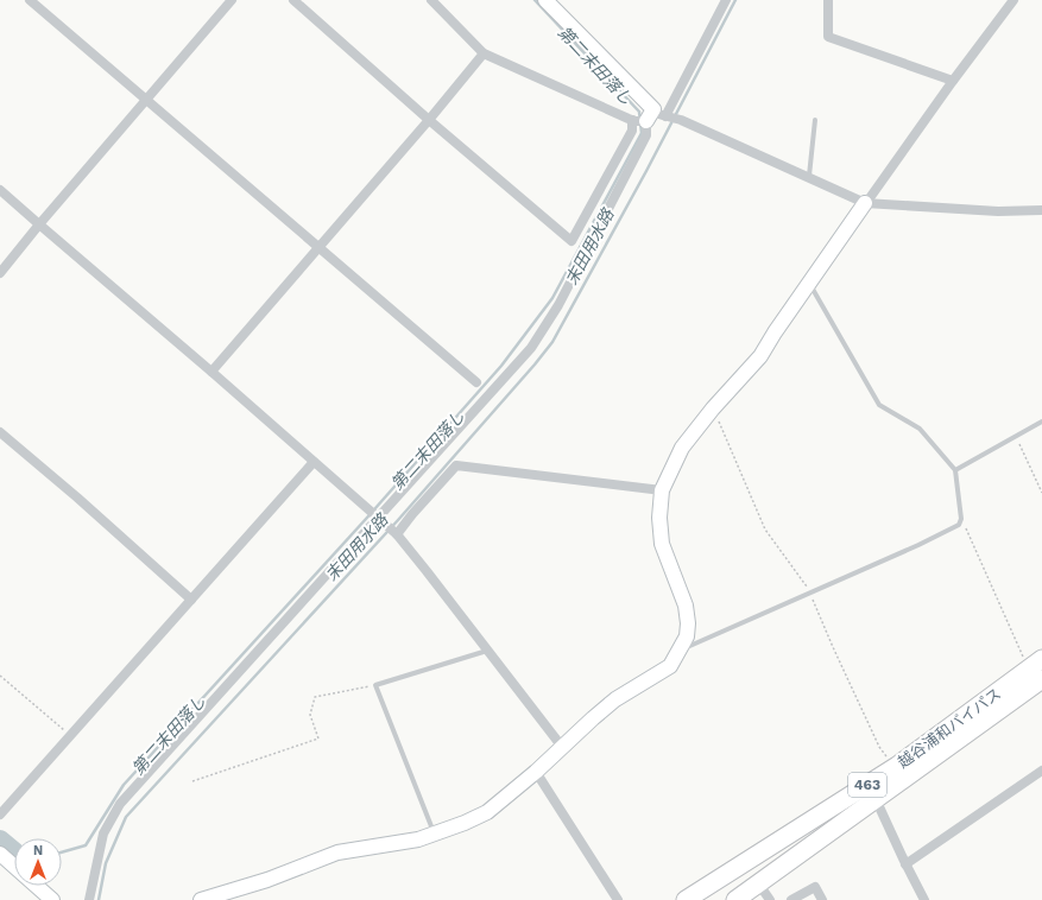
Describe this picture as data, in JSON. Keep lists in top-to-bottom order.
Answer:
{
  "streets": {
    "highway": ["越谷浦和バイパス", "463"]
  },
  "water": ["第二末田落し", "末田用水路"],
  "north": "top"
}
